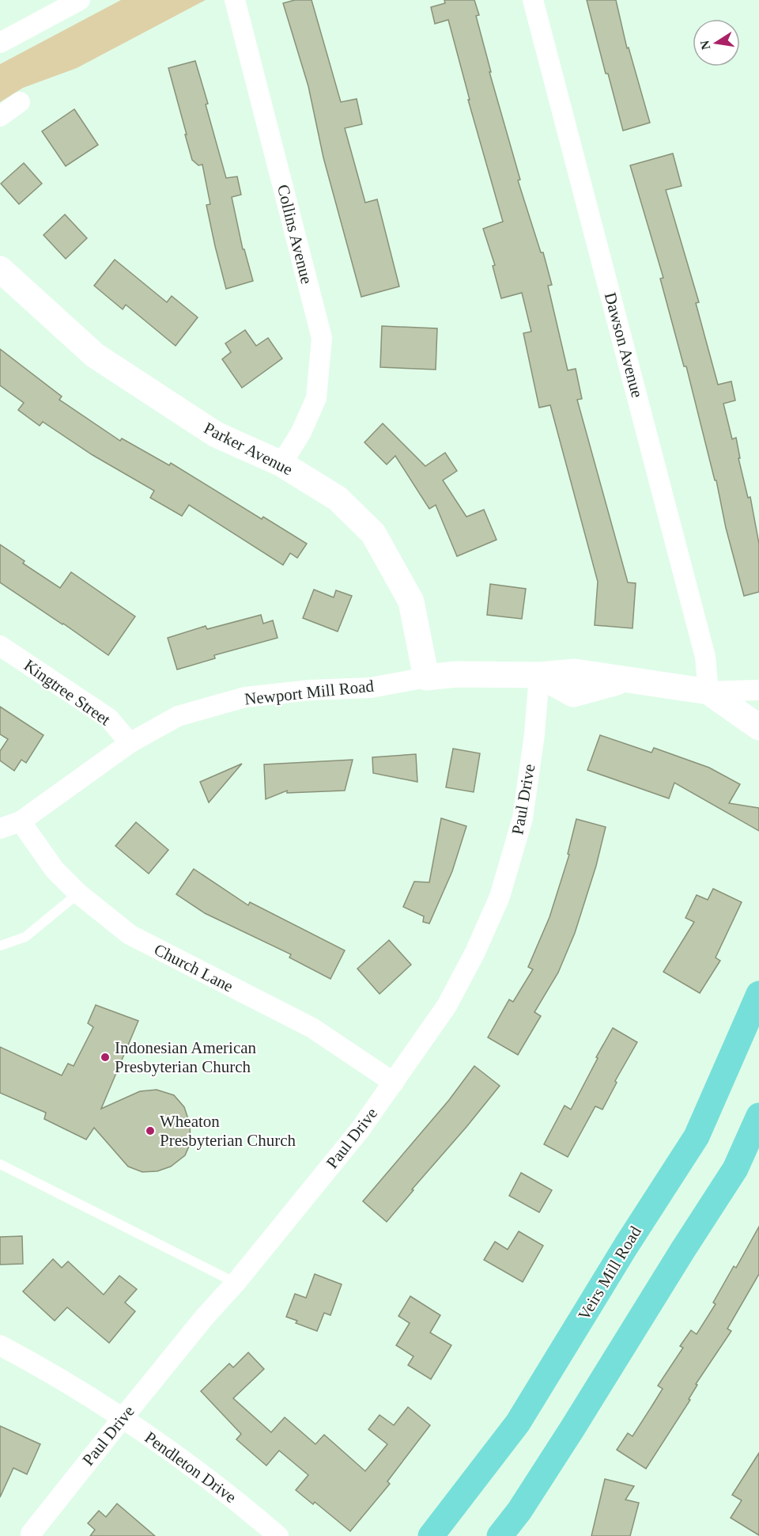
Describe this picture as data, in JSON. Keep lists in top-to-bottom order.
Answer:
{
  "streets": {
    "main road": ["Veirs Mill Road"],
    "street": [
      "Collins Avenue",
      "Dawson Avenue",
      "Parker Avenue",
      "Kingtree Street",
      "Newport Mill Road",
      "Paul Drive",
      "Church Lane",
      "Pendleton Drive"
    ]
  },
  "crossings": [
    ["Collins Avenue", "Parker Avenue"],
    ["Dawson Avenue", "Newport Mill Road"],
    ["Parker Avenue", "Newport Mill Road"],
    ["Kingtree Street", "Newport Mill Road"],
    ["Newport Mill Road", "Paul Drive"],
    ["Newport Mill Road", "Church Lane"],
    ["Paul Drive", "Church Lane"],
    ["Paul Drive", "Pendleton Drive"]
  ],
  "places": ["Indonesian American Presbyterian Church", "Wheaton Presbyterian Church"],
  "north": "left"
}
